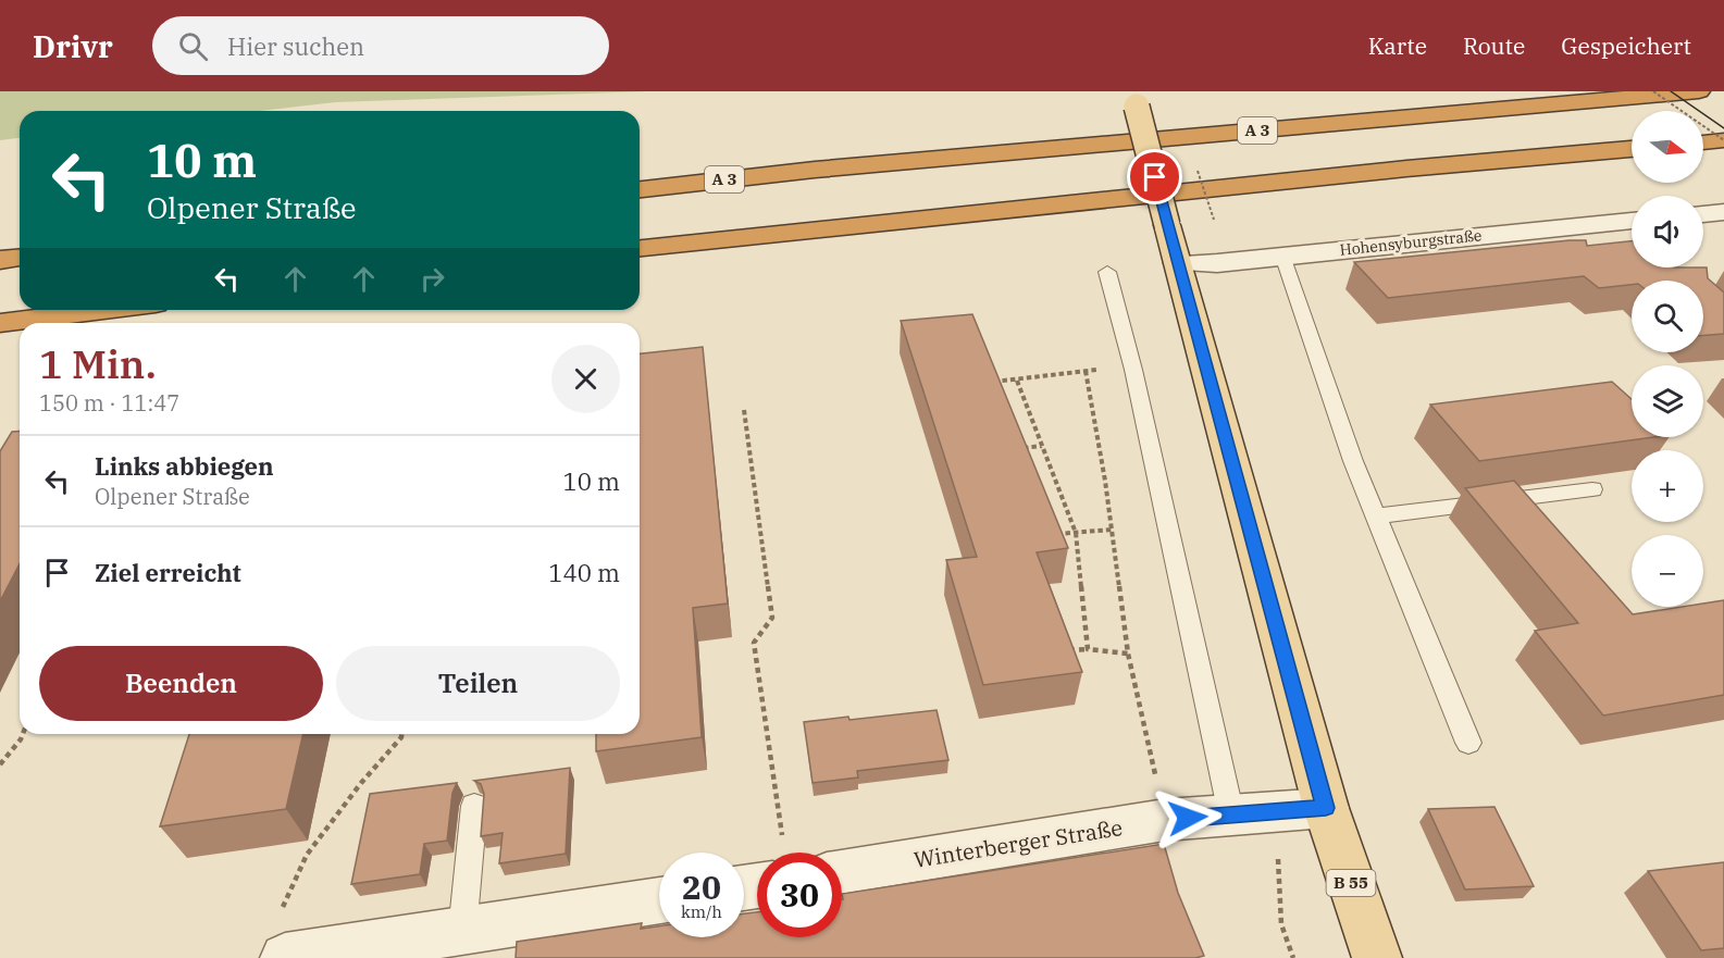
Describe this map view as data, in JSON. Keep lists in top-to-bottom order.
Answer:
{
  "streets": {
    "highway": ["A 3"],
    "main road": ["B 55"],
    "street": ["Hohensyburgstraße", "Winterberger Straße"]
  },
  "crossings": [
    ["Hohensyburgstraße", "B 55"],
    ["Winterberger Straße", "B 55"]
  ],
  "north": "right",
  "page": {
    "header": "Drivr",
    "search": "Hier suchen",
    "nav": ["Karte", "Route", "Gespeichert"],
    "map_buttons": ["+", "−"],
    "turn": ["10 m", "Olpener Straße"],
    "heading": ["1 Min.", "150 m · 11:47"],
    "list": [
      {
        "name": "Links abbiegen",
        "note": "Olpener Straße",
        "value": "10 m"
      },
      {
        "name": "Ziel erreicht",
        "value": "140 m"
      }
    ],
    "buttons": ["Beenden", "Teilen"],
    "speed": "20 km/h",
    "limit": "30"
  }
}
